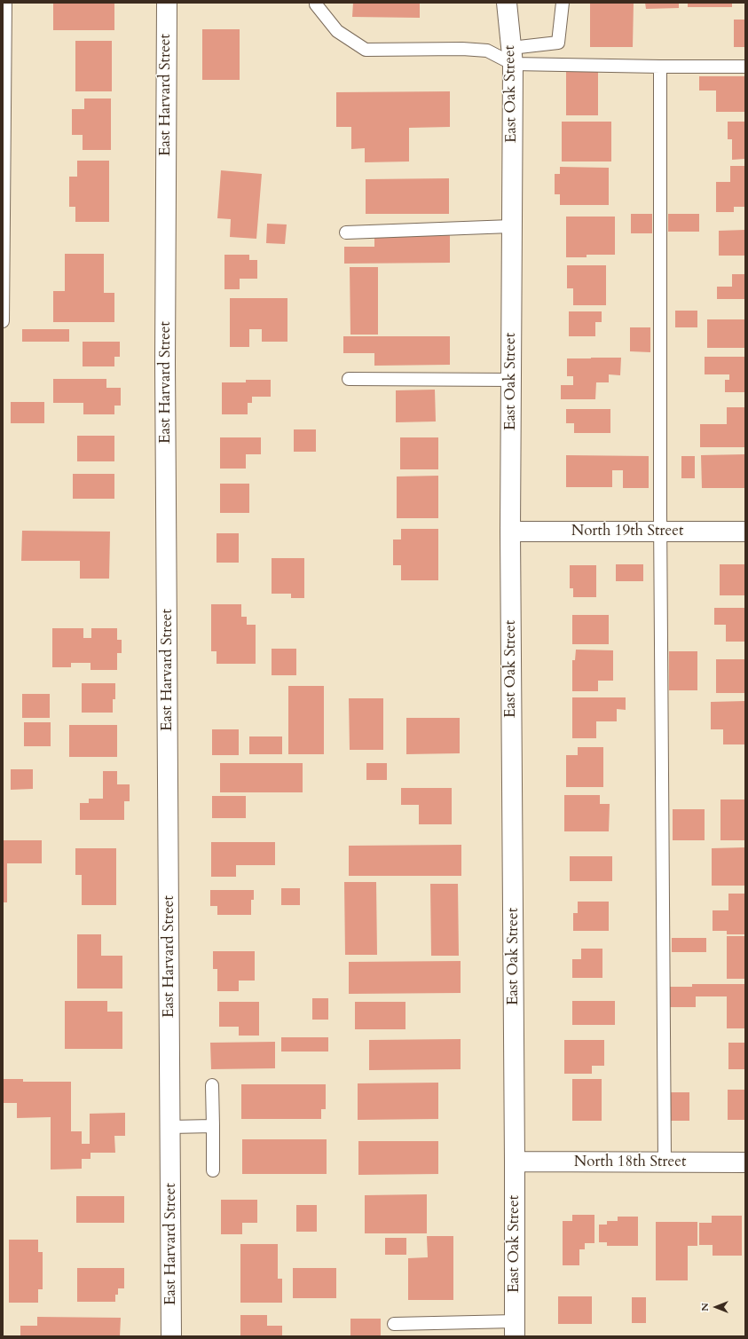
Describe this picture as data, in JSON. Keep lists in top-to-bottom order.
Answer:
{
  "streets": {
    "street": [
      "East Oak Street",
      "East Harvard Street",
      "North 19th Street",
      "North 18th Street"
    ]
  },
  "crossings": [
    ["East Oak Street", "North 19th Street"],
    ["East Oak Street", "North 18th Street"]
  ],
  "north": "left"
}
